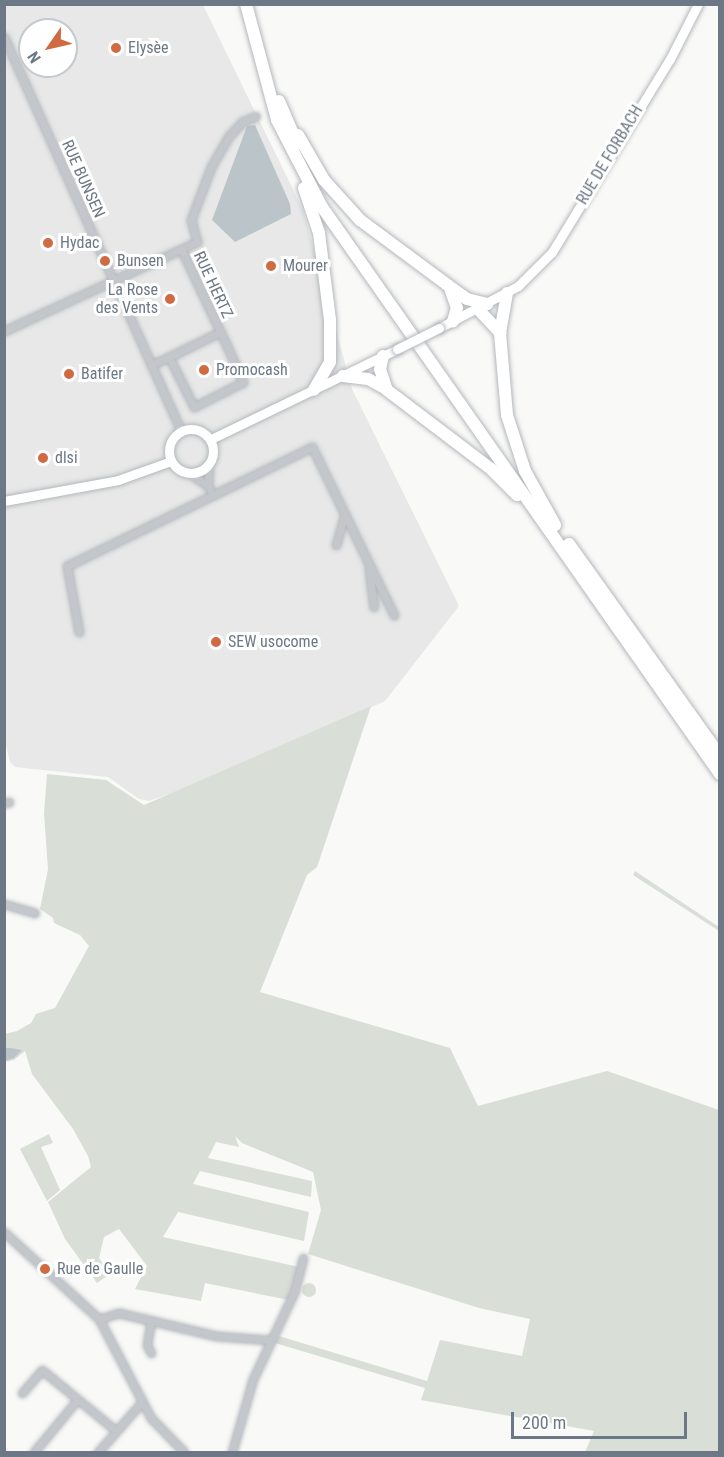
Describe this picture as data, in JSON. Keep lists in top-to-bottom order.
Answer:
{
  "streets": {
    "main road": ["RUE DE FORBACH"],
    "street": ["RUE BUNSEN", "RUE HERTZ"]
  },
  "crossings": [
    ["RUE DE FORBACH", "RUE BUNSEN"],
    ["RUE BUNSEN", "RUE HERTZ"]
  ],
  "places": [
    "Elysèe",
    "Hydac",
    "Bunsen",
    "Mourer",
    "La Rose des Vents",
    "Promocash",
    "Batifer",
    "dlsi",
    "SEW usocome",
    "Rue de Gaulle"
  ],
  "scale_bar": "200 m",
  "north": "bottom left"
}
